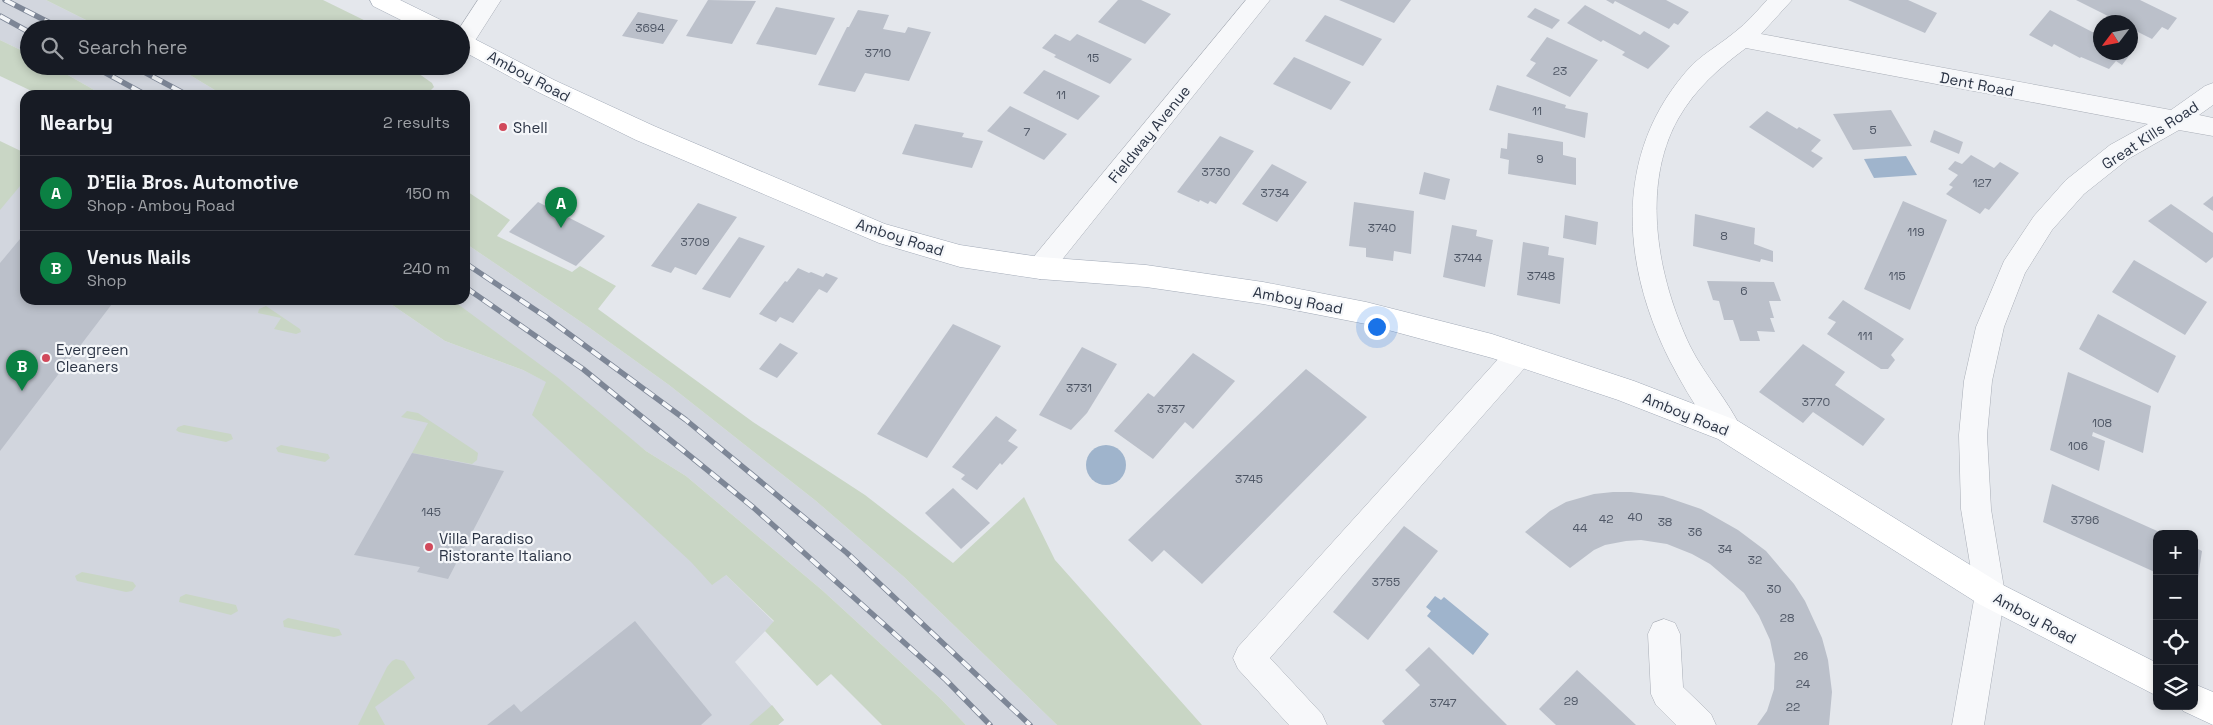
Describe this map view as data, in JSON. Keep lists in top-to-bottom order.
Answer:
{
  "streets": {
    "main road": ["Amboy Road"],
    "street": ["Dent Road", "Fieldway Avenue", "Great Kills Road"]
  },
  "crossings": [
    ["Amboy Road", "Fieldway Avenue"],
    ["Amboy Road", "Great Kills Road"],
    ["Dent Road", "Great Kills Road"]
  ],
  "places": ["Shell", "Evergreen Cleaners", "Villa Paradiso Ristorante Italiano"],
  "house_numbers": [
    "3694",
    "3710",
    "15",
    "23",
    "11",
    "11",
    "5",
    "7",
    "9",
    "3730",
    "127",
    "3734",
    "3740",
    "119",
    "8",
    "3709",
    "3744",
    "3748",
    "115",
    "6",
    "111",
    "3731",
    "3770",
    "3737",
    "108",
    "106",
    "3745",
    "145",
    "40",
    "42",
    "3796",
    "38",
    "44",
    "36",
    "34",
    "32",
    "3755",
    "30",
    "28",
    "26",
    "24",
    "29",
    "3747",
    "22"
  ],
  "north": "bottom left",
  "page": {
    "search": "Search here",
    "heading": ["Nearby", "2 results"],
    "list": [
      {
        "mark": "A",
        "name": "D'Elia Bros. Automotive",
        "note": "Shop · Amboy Road",
        "value": "150 m"
      },
      {
        "mark": "B",
        "name": "Venus Nails",
        "note": "Shop",
        "value": "240 m"
      }
    ],
    "pins": ["A", "B"],
    "map_buttons": ["+", "−"]
  }
}
